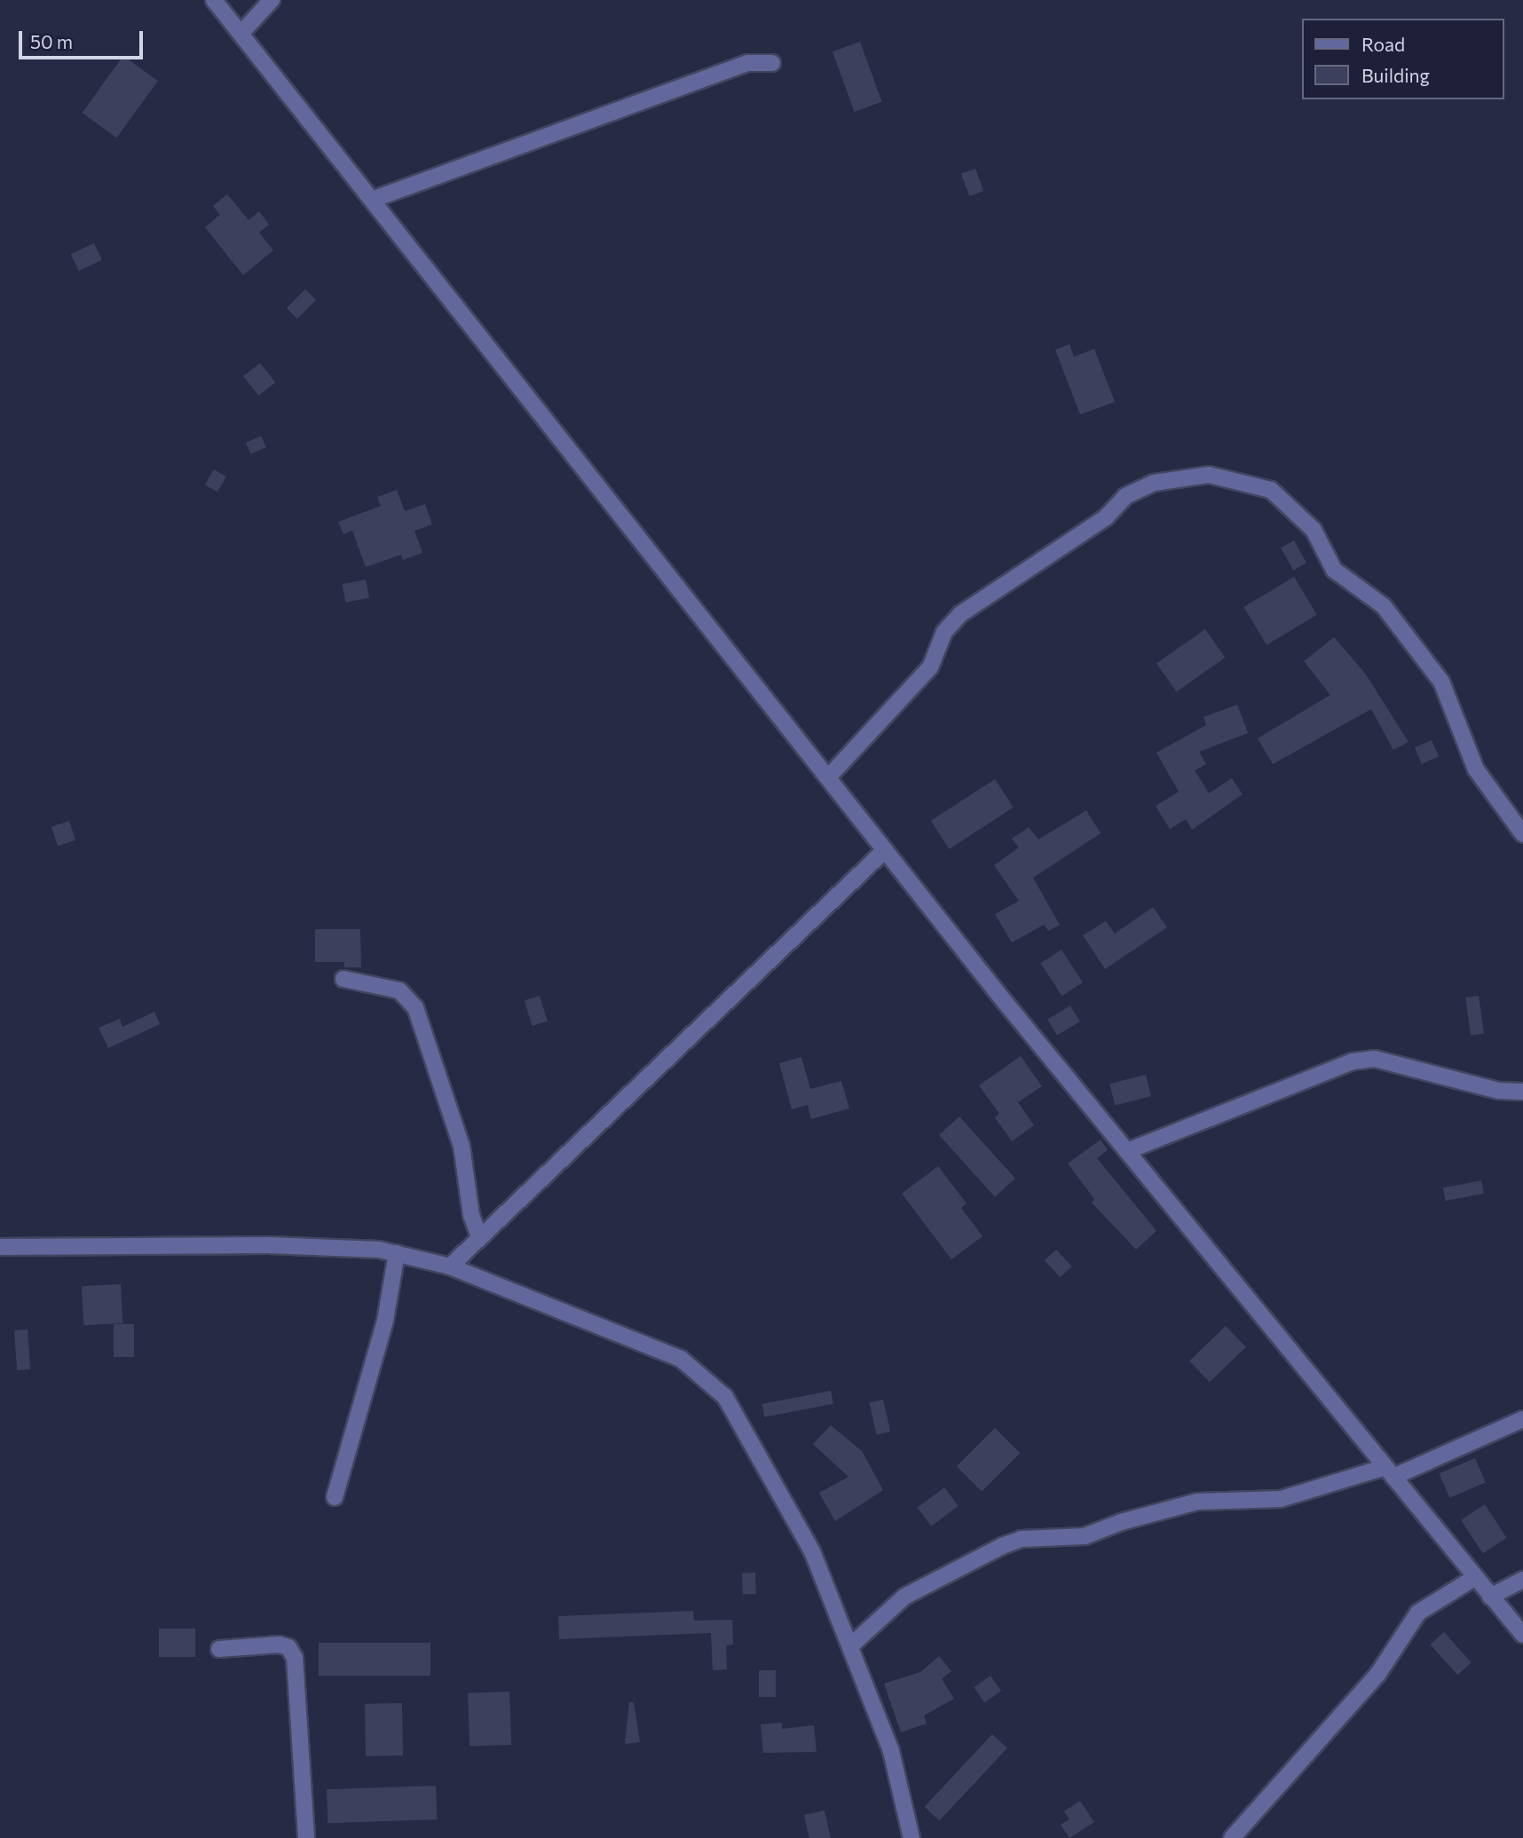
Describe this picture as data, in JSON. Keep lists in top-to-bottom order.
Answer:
{
  "legend": ["Road", "Building"],
  "scale_bar": "50 m"
}
